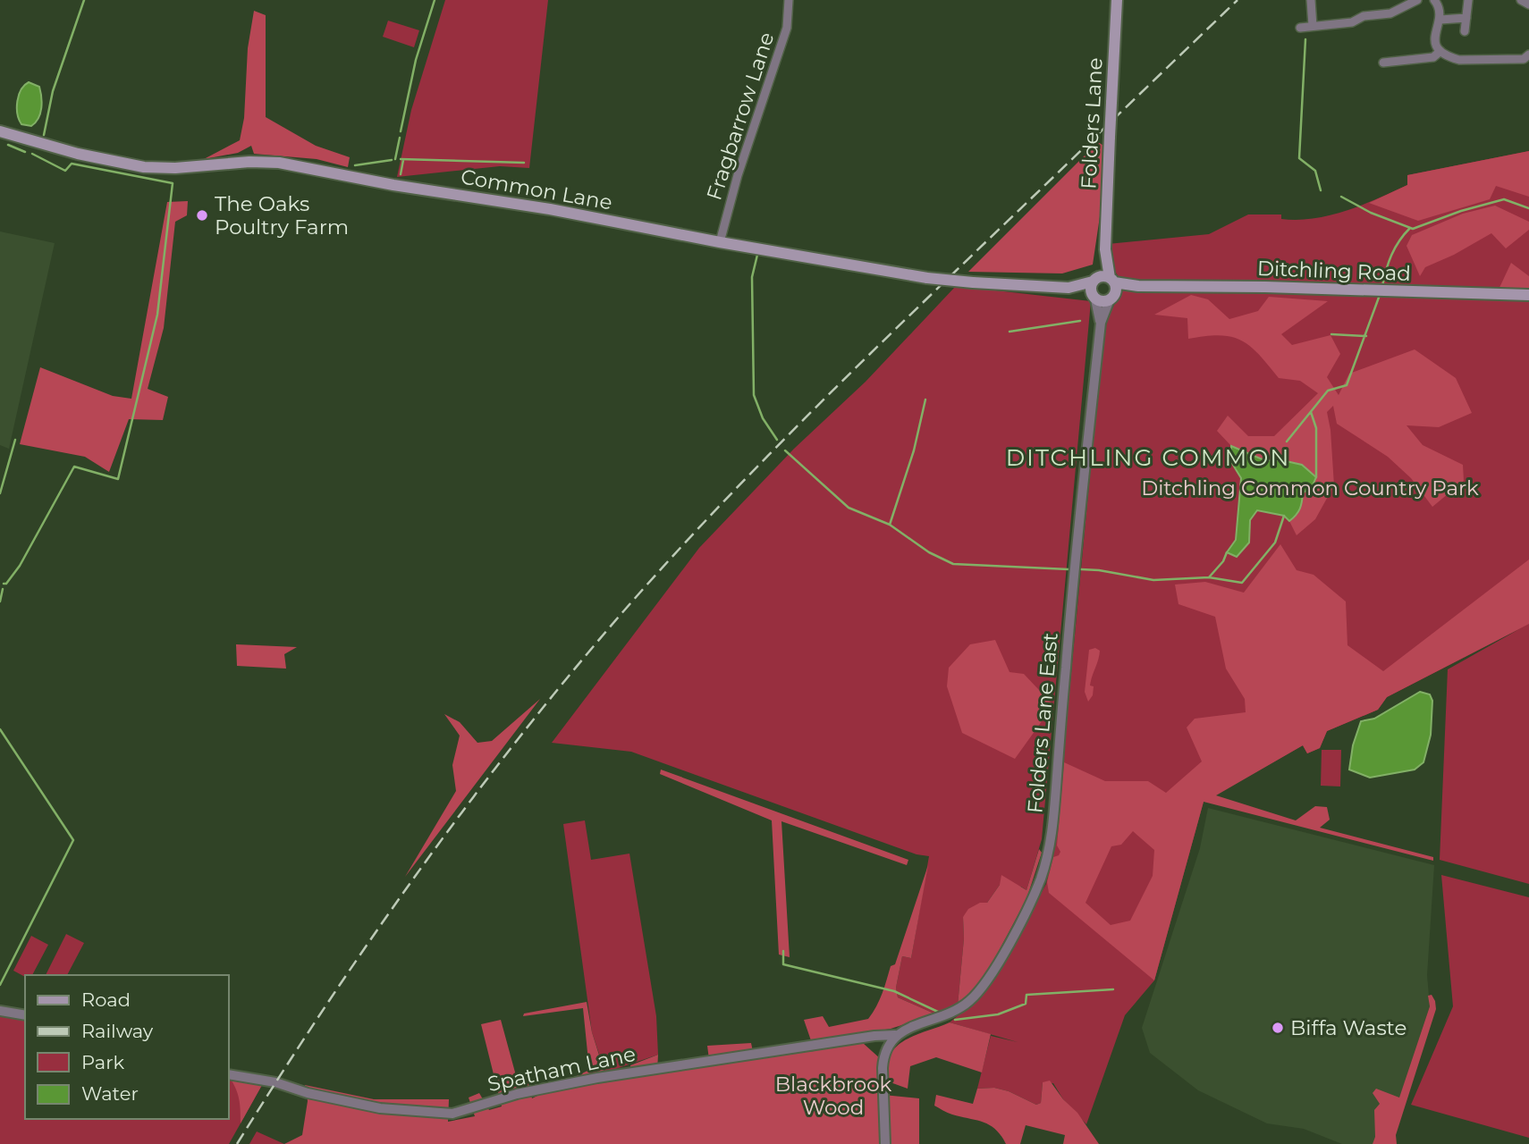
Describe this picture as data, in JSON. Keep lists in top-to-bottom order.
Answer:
{
  "streets": {
    "main road": ["Folders Lane", "Common Lane", "Ditchling Road"],
    "street": ["Fragbarrow Lane", "Folders Lane East", "Spatham Lane"]
  },
  "crossings": [
    ["Fragbarrow Lane", "Common Lane"],
    ["Folders Lane", "Common Lane"],
    ["Folders Lane", "Ditchling Road"],
    ["Folders Lane", "Folders Lane East"],
    ["Common Lane", "Ditchling Road"],
    ["Common Lane", "Folders Lane East"],
    ["Ditchling Road", "Folders Lane East"],
    ["Folders Lane East", "Spatham Lane"]
  ],
  "districts": ["DITCHLING COMMON"],
  "parks": ["Ditchling Common Country Park", "Blackbrook Wood"],
  "places": ["The Oaks Poultry Farm", "Biffa Waste"],
  "legend": [
    "Road",
    "Railway",
    "Park",
    "Water"
  ]
}
